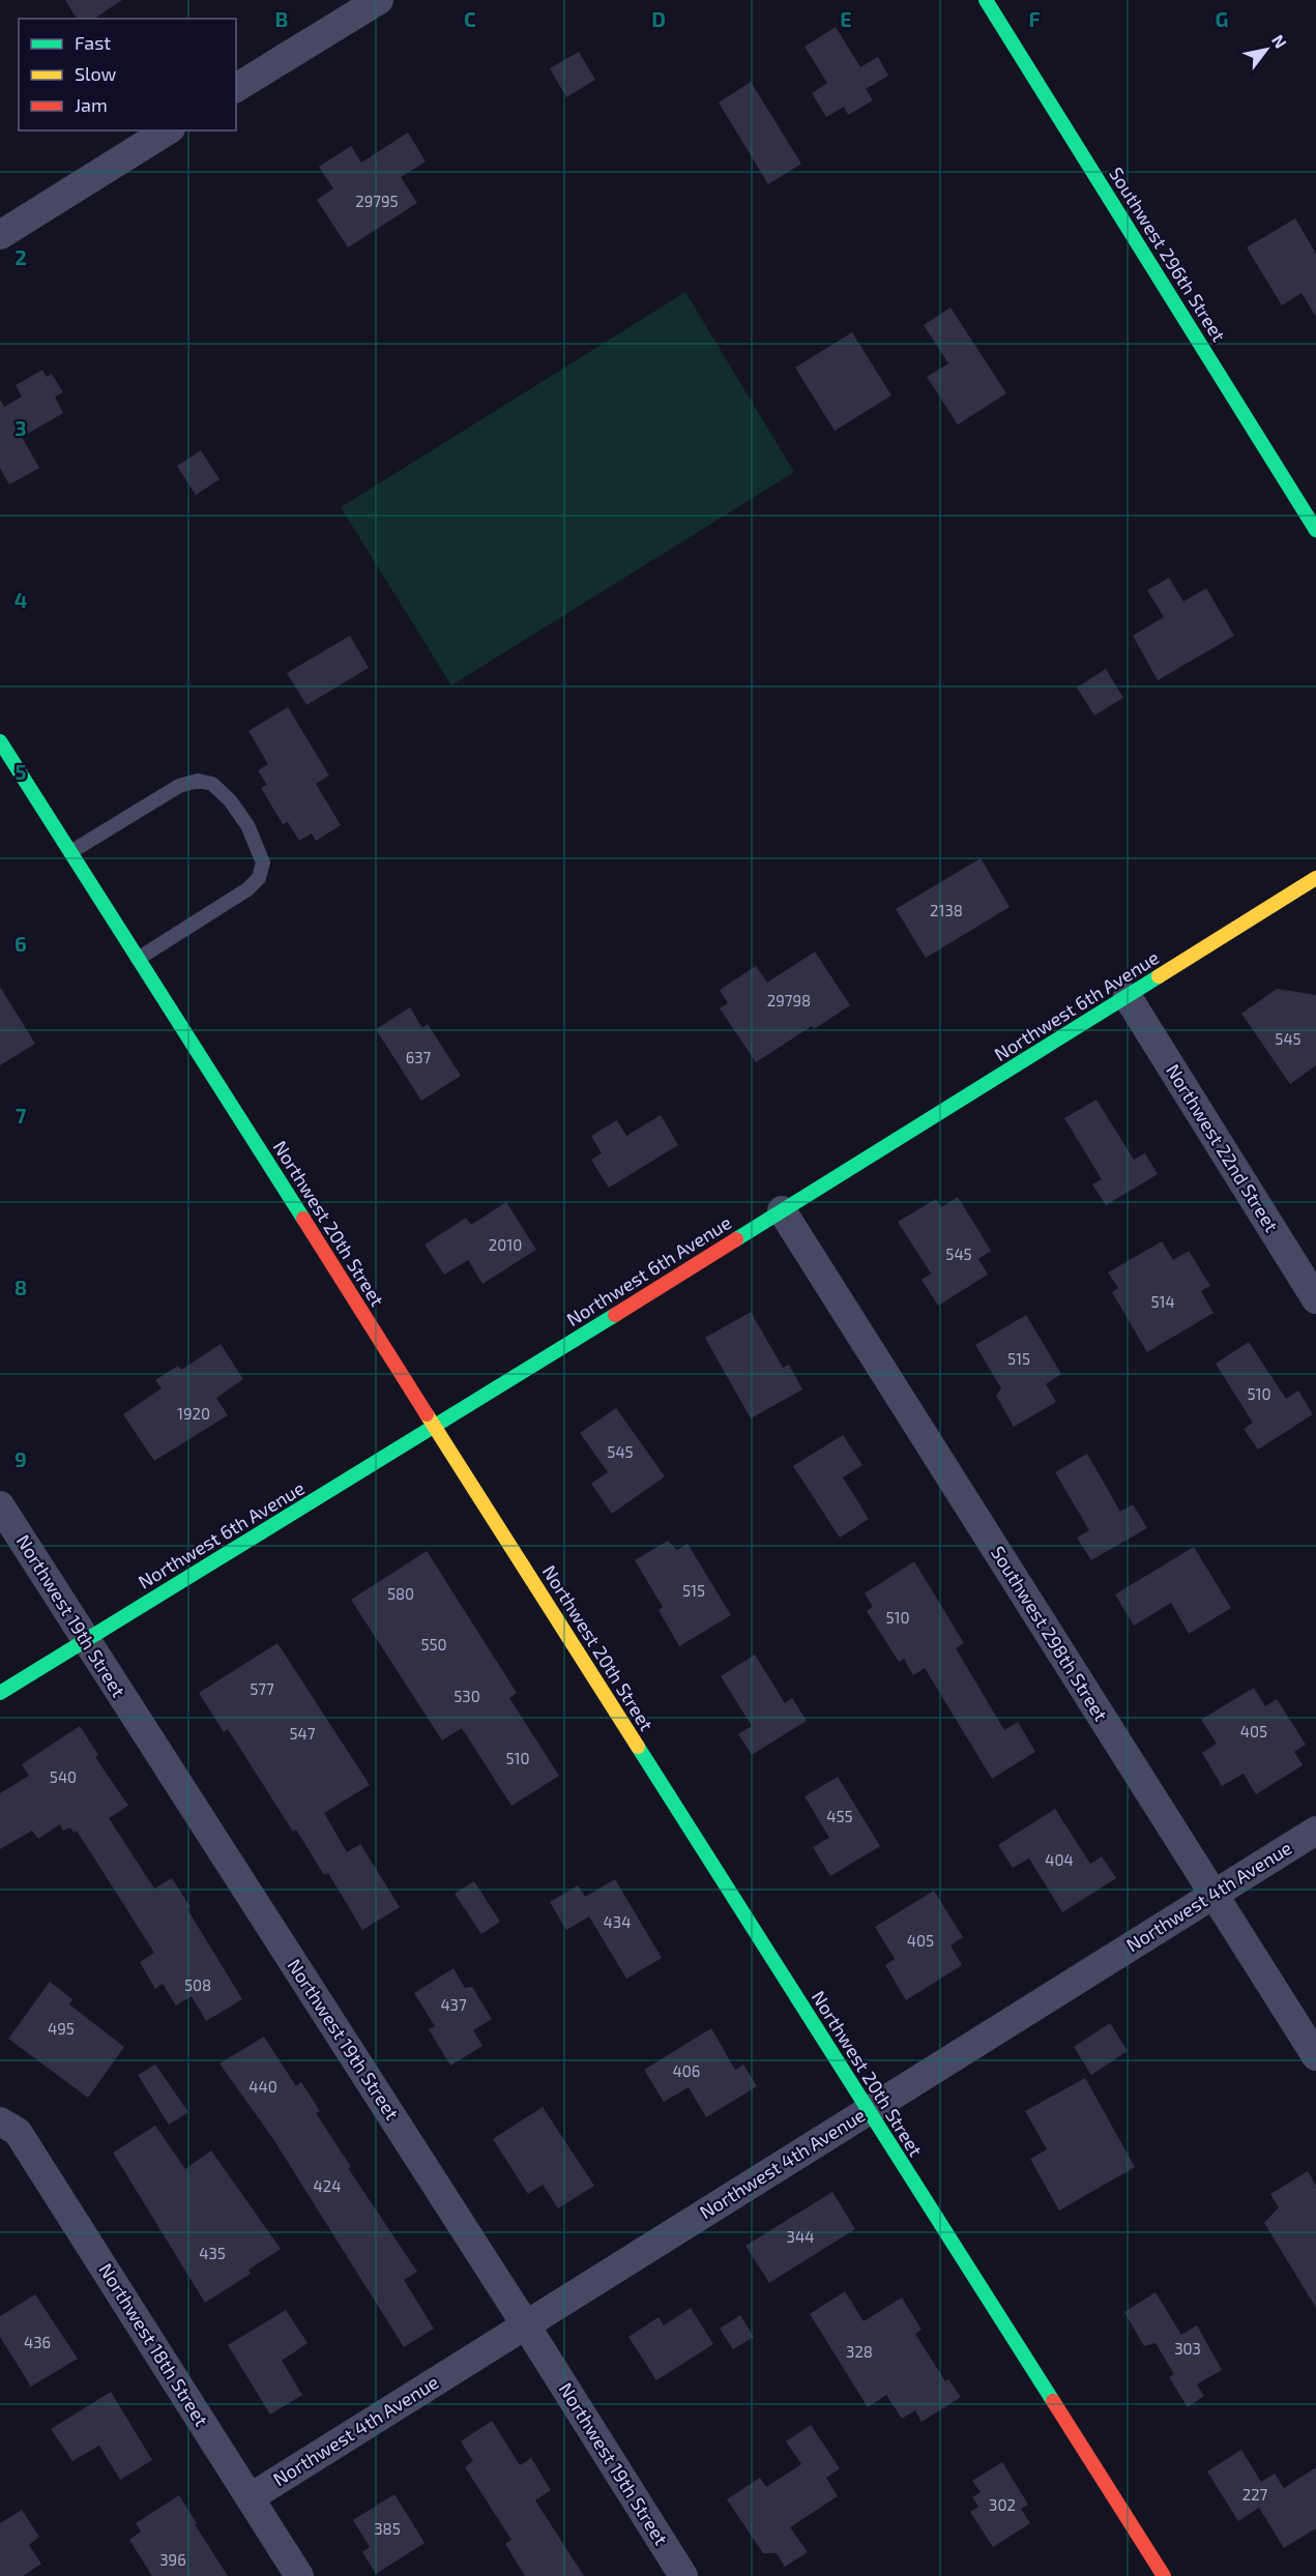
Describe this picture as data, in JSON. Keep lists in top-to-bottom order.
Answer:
{
  "streets": {
    "street": [
      "Southwest 296th Street",
      "Northwest 6th Avenue",
      "Northwest 22nd Street",
      "Northwest 20th Street",
      "Northwest 19th Street",
      "Southwest 298th Street",
      "Northwest 4th Avenue",
      "Northwest 18th Street"
    ]
  },
  "crossings": [
    ["Northwest 6th Avenue", "Northwest 22nd Street"],
    ["Northwest 6th Avenue", "Northwest 20th Street"],
    ["Northwest 6th Avenue", "Northwest 19th Street"],
    ["Northwest 6th Avenue", "Southwest 298th Street"],
    ["Northwest 20th Street", "Northwest 4th Avenue"],
    ["Northwest 19th Street", "Northwest 4th Avenue"],
    ["Southwest 298th Street", "Northwest 4th Avenue"],
    ["Northwest 4th Avenue", "Northwest 18th Street"]
  ],
  "house_numbers": [
    "29795",
    "2138",
    "29798",
    "545",
    "637",
    "2010",
    "545",
    "514",
    "515",
    "510",
    "1920",
    "545",
    "515",
    "580",
    "510",
    "550",
    "577",
    "530",
    "405",
    "547",
    "510",
    "540",
    "455",
    "404",
    "434",
    "405",
    "508",
    "437",
    "495",
    "406",
    "440",
    "424",
    "344",
    "435",
    "436",
    "303",
    "328",
    "227",
    "302",
    "385",
    "396"
  ],
  "legend": ["Fast", "Slow", "Jam"],
  "north": "top right",
  "grid": {
    "columns": [
      "B",
      "C",
      "D",
      "E",
      "F",
      "G"
    ],
    "rows": [
      "2",
      "3",
      "4",
      "5",
      "6",
      "7",
      "8",
      "9"
    ]
  }
}
